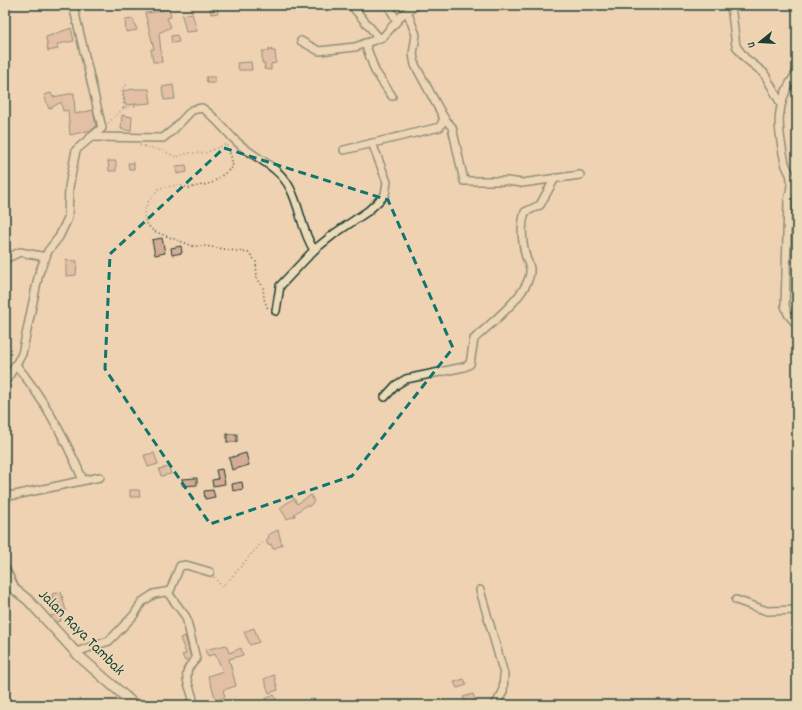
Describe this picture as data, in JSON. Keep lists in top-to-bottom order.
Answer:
{
  "streets": {
    "street": ["Jalan Raya Tambak"]
  },
  "north": "left"
}
